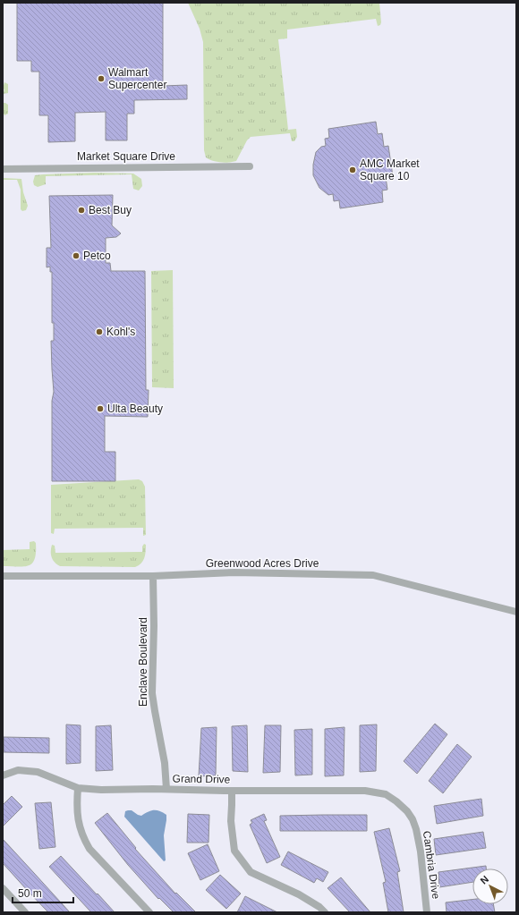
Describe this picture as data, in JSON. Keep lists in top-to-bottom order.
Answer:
{
  "streets": {
    "street": [
      "Market Square Drive",
      "Greenwood Acres Drive",
      "Enclave Boulevard",
      "Grand Drive",
      "Cambria Drive"
    ]
  },
  "crossings": [
    ["Greenwood Acres Drive", "Enclave Boulevard"],
    ["Enclave Boulevard", "Grand Drive"],
    ["Grand Drive", "Cambria Drive"]
  ],
  "places": [
    "Walmart Supercenter",
    "AMC Market Square 10",
    "Best Buy",
    "Petco",
    "Kohl's",
    "Ulta Beauty"
  ],
  "scale_bar": "50 m",
  "north": "top left"
}
